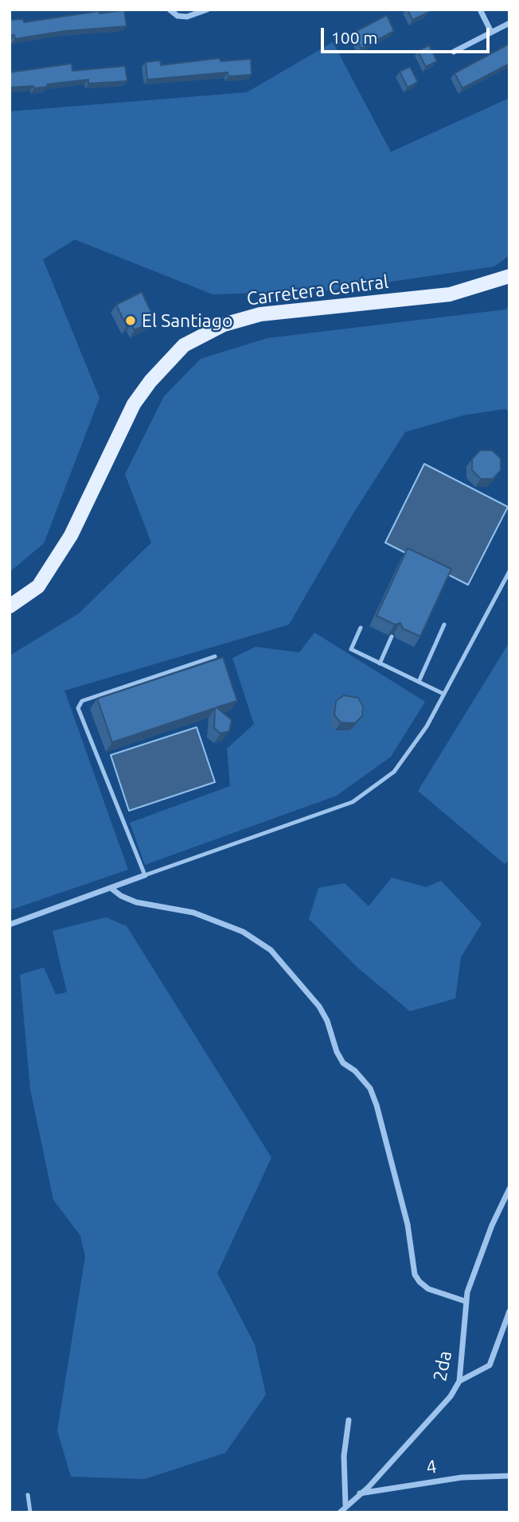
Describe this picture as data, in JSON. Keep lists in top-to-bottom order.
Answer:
{
  "streets": {
    "main road": ["Carretera Central"],
    "street": ["2da", "4"]
  },
  "crossings": [
    ["2da", "4"]
  ],
  "places": ["El Santiago"],
  "scale_bar": "100 m"
}
